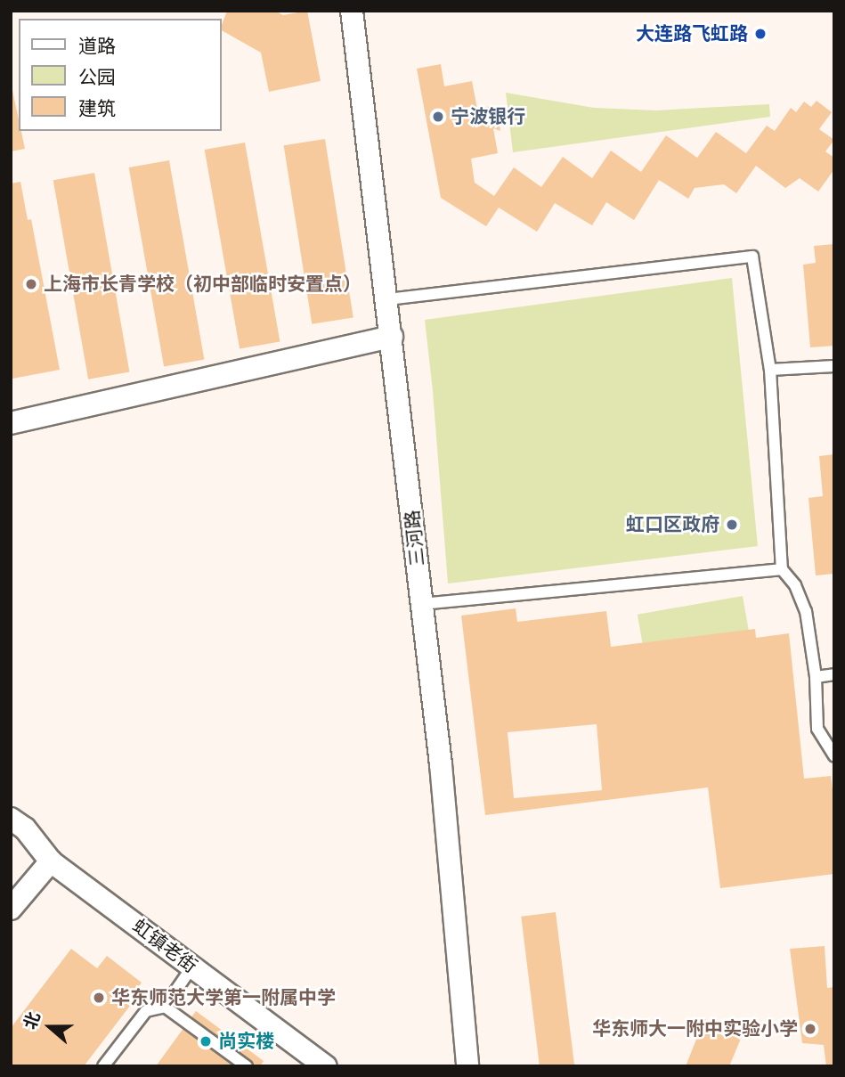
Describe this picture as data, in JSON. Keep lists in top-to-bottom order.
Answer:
{
  "streets": {
    "street": ["三河路", "虹镇老街"]
  },
  "places": [
    "大连路飞虹路",
    "宁波银行",
    "上海市长青学校（初中部临时安置点）",
    "虹口区政府",
    "华东师范大学第一附属中学",
    "华东师大一附中实验小学",
    "尚实楼"
  ],
  "legend": ["道路", "公园", "建筑"],
  "north": "left"
}
